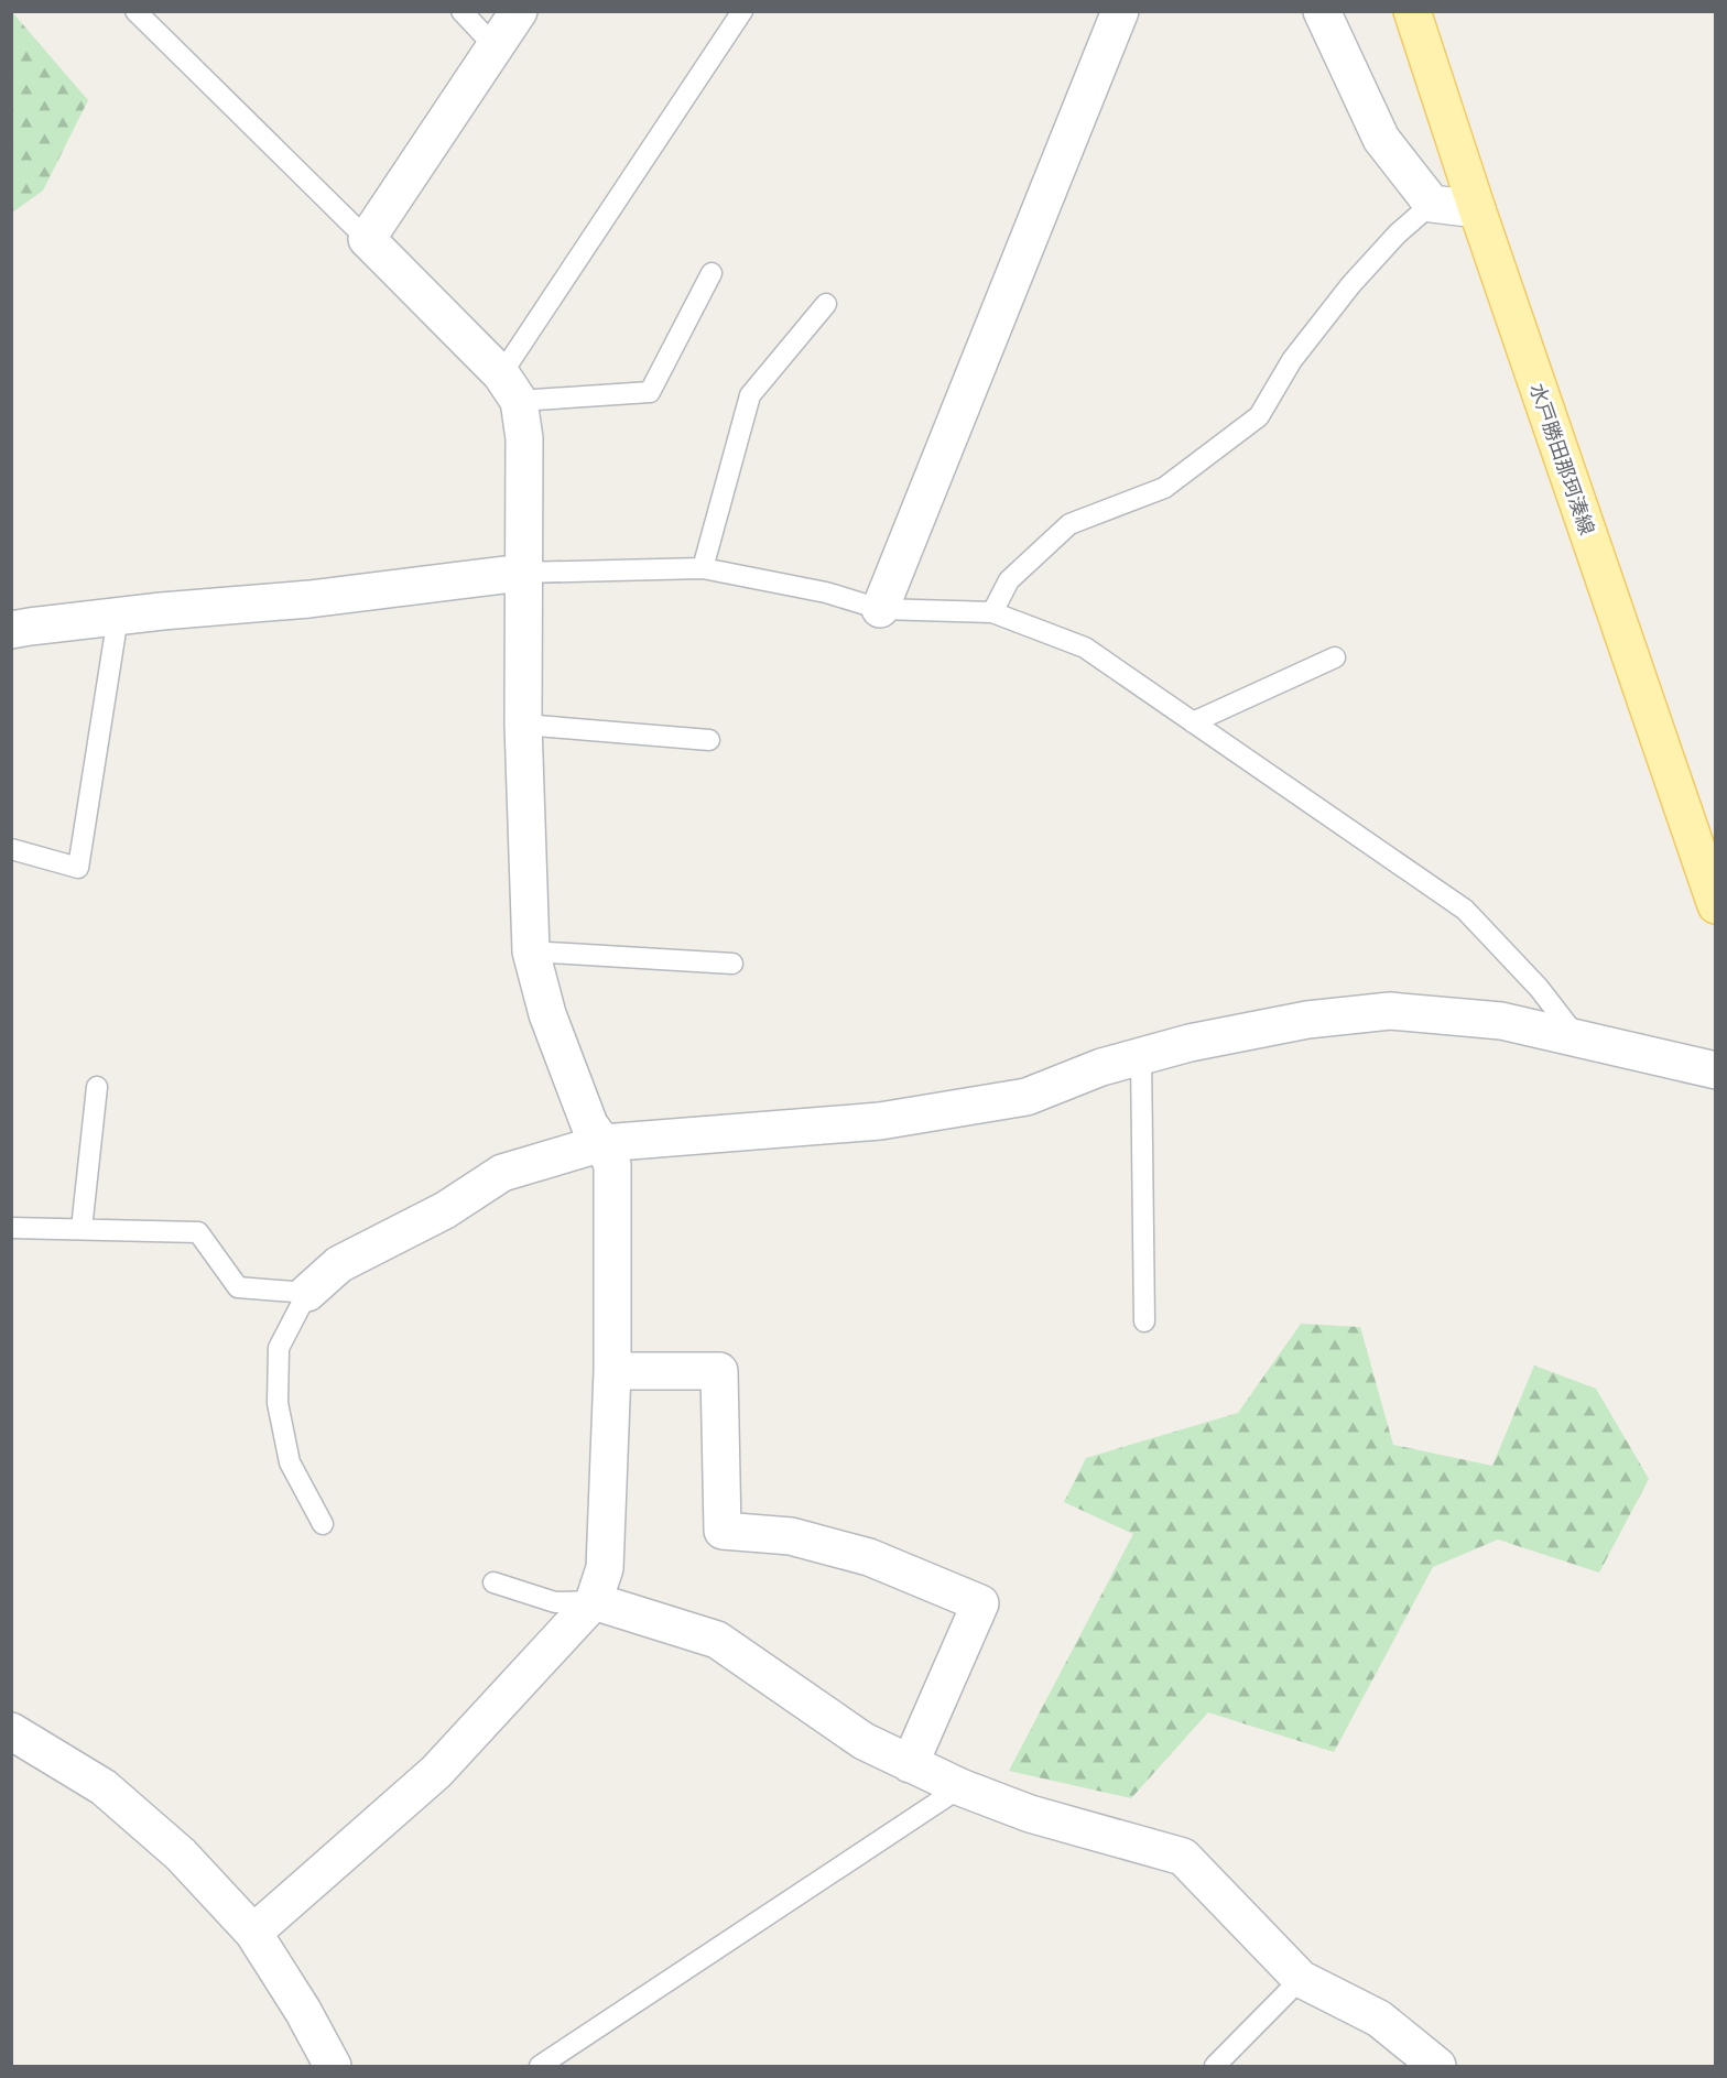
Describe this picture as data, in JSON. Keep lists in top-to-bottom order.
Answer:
{
  "streets": {
    "main road": ["水戸勝田那珂湊線"]
  }
}
